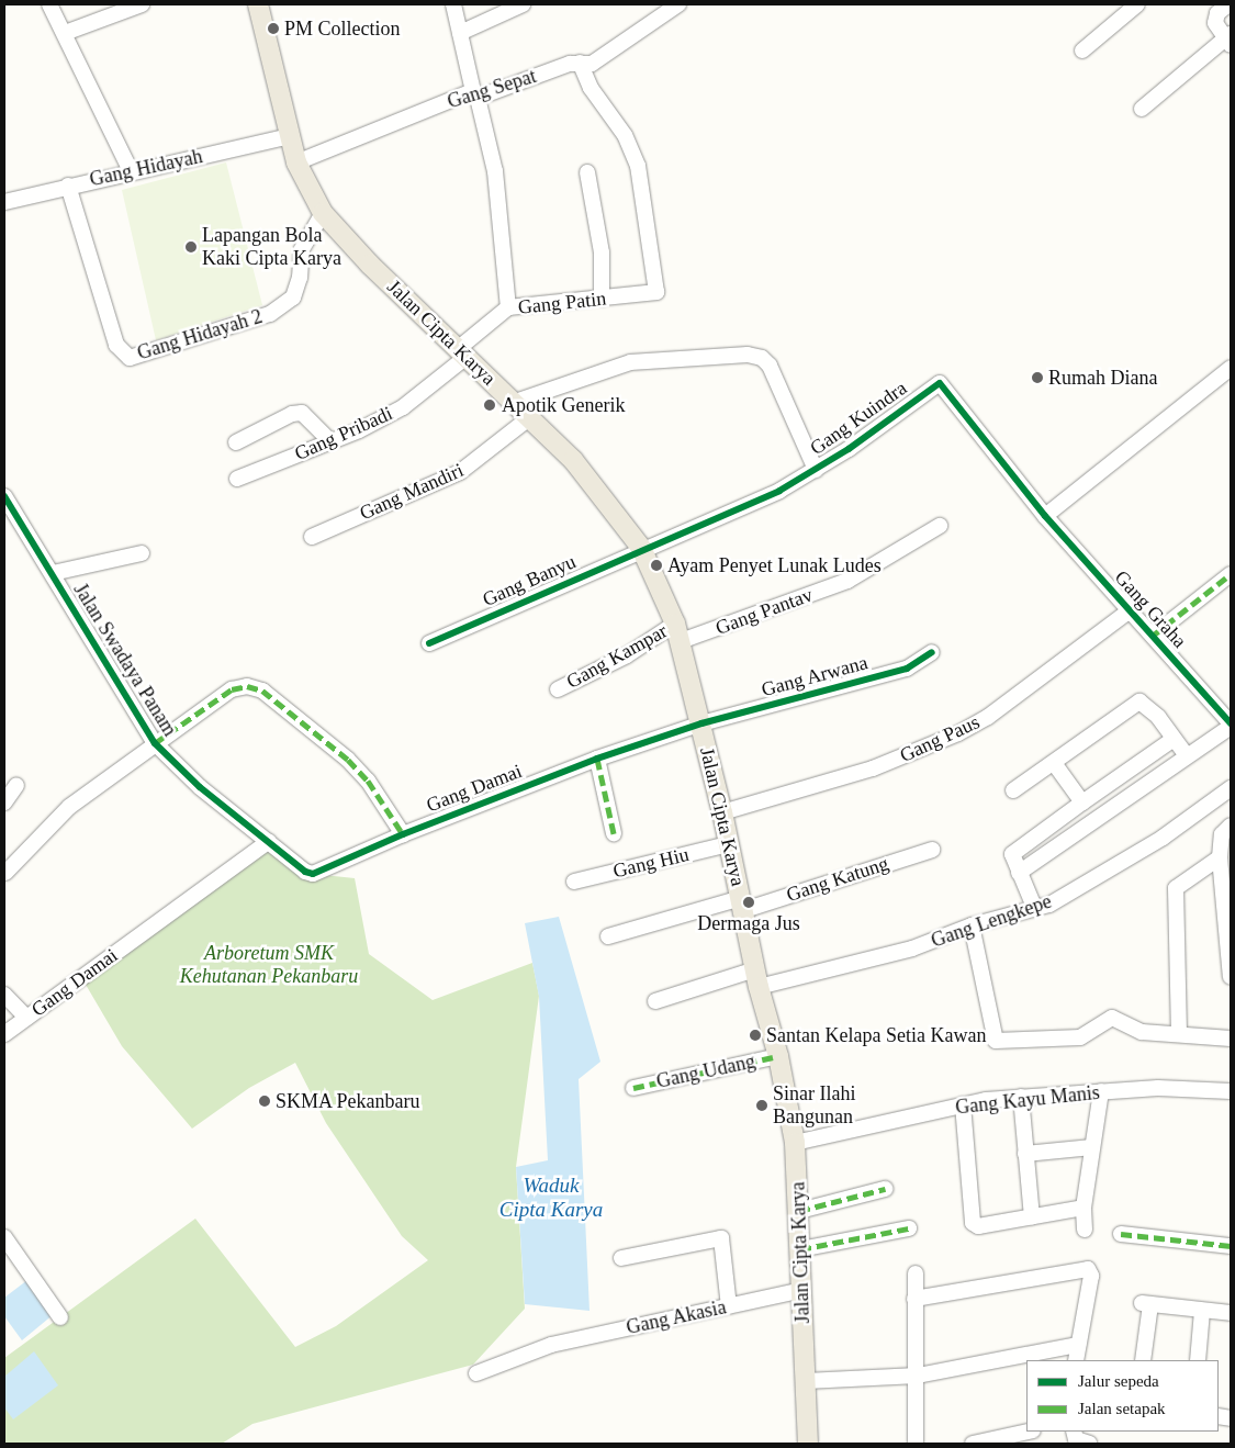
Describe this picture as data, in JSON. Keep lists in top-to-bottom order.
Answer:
{
  "streets": {
    "main road": ["Jalan Cipta Karya"],
    "street": [
      "Gang Sepat",
      "Gang Hidayah",
      "Gang Patin",
      "Gang Hidayah 2",
      "Gang Kuindra",
      "Gang Pribadi",
      "Gang Mandiri",
      "Gang Banyu",
      "Gang Graha",
      "Gang Pantav",
      "Gang Kampar",
      "Jalan Swadaya Panam",
      "Gang Arwana",
      "Gang Paus",
      "Gang Damai",
      "Gang Hiu",
      "Gang Katung",
      "Gang Lengkepe",
      "Gang Udang",
      "Gang Kayu Manis",
      "Gang Akasia"
    ]
  },
  "crossings": [
    ["Gang Sepat", "Gang Patin"],
    ["Gang Sepat", "Jalan Cipta Karya"],
    ["Gang Hidayah", "Jalan Cipta Karya"],
    ["Gang Hidayah", "Gang Hidayah 2"],
    ["Gang Patin", "Jalan Cipta Karya"],
    ["Gang Patin", "Gang Pribadi"],
    ["Jalan Cipta Karya", "Gang Hidayah 2"],
    ["Jalan Cipta Karya", "Gang Kuindra"],
    ["Jalan Cipta Karya", "Gang Pribadi"],
    ["Jalan Cipta Karya", "Gang Mandiri"],
    ["Jalan Cipta Karya", "Gang Banyu"],
    ["Jalan Cipta Karya", "Gang Pantav"],
    ["Jalan Cipta Karya", "Gang Kampar"],
    ["Jalan Cipta Karya", "Gang Arwana"],
    ["Jalan Cipta Karya", "Gang Paus"],
    ["Jalan Cipta Karya", "Gang Damai"],
    ["Jalan Cipta Karya", "Gang Hiu"],
    ["Jalan Cipta Karya", "Gang Katung"],
    ["Jalan Cipta Karya", "Gang Lengkepe"],
    ["Jalan Cipta Karya", "Gang Udang"],
    ["Jalan Cipta Karya", "Gang Kayu Manis"],
    ["Jalan Cipta Karya", "Gang Akasia"],
    ["Gang Kuindra", "Gang Banyu"],
    ["Gang Kuindra", "Gang Graha"],
    ["Gang Graha", "Gang Paus"],
    ["Gang Pantav", "Gang Kampar"],
    ["Jalan Swadaya Panam", "Gang Damai"],
    ["Gang Arwana", "Gang Damai"]
  ],
  "water": ["Waduk Cipta Karya"],
  "parks": ["Arboretum SMK Kehutanan Pekanbaru"],
  "places": [
    "PM Collection",
    "Lapangan Bola Kaki Cipta Karya",
    "Rumah Diana",
    "Apotik Generik",
    "Ayam Penyet Lunak Ludes",
    "Dermaga Jus",
    "Santan Kelapa Setia Kawan",
    "SKMA Pekanbaru",
    "Sinar Ilahi Bangunan"
  ],
  "legend": ["Jalur sepeda", "Jalan setapak"]
}
